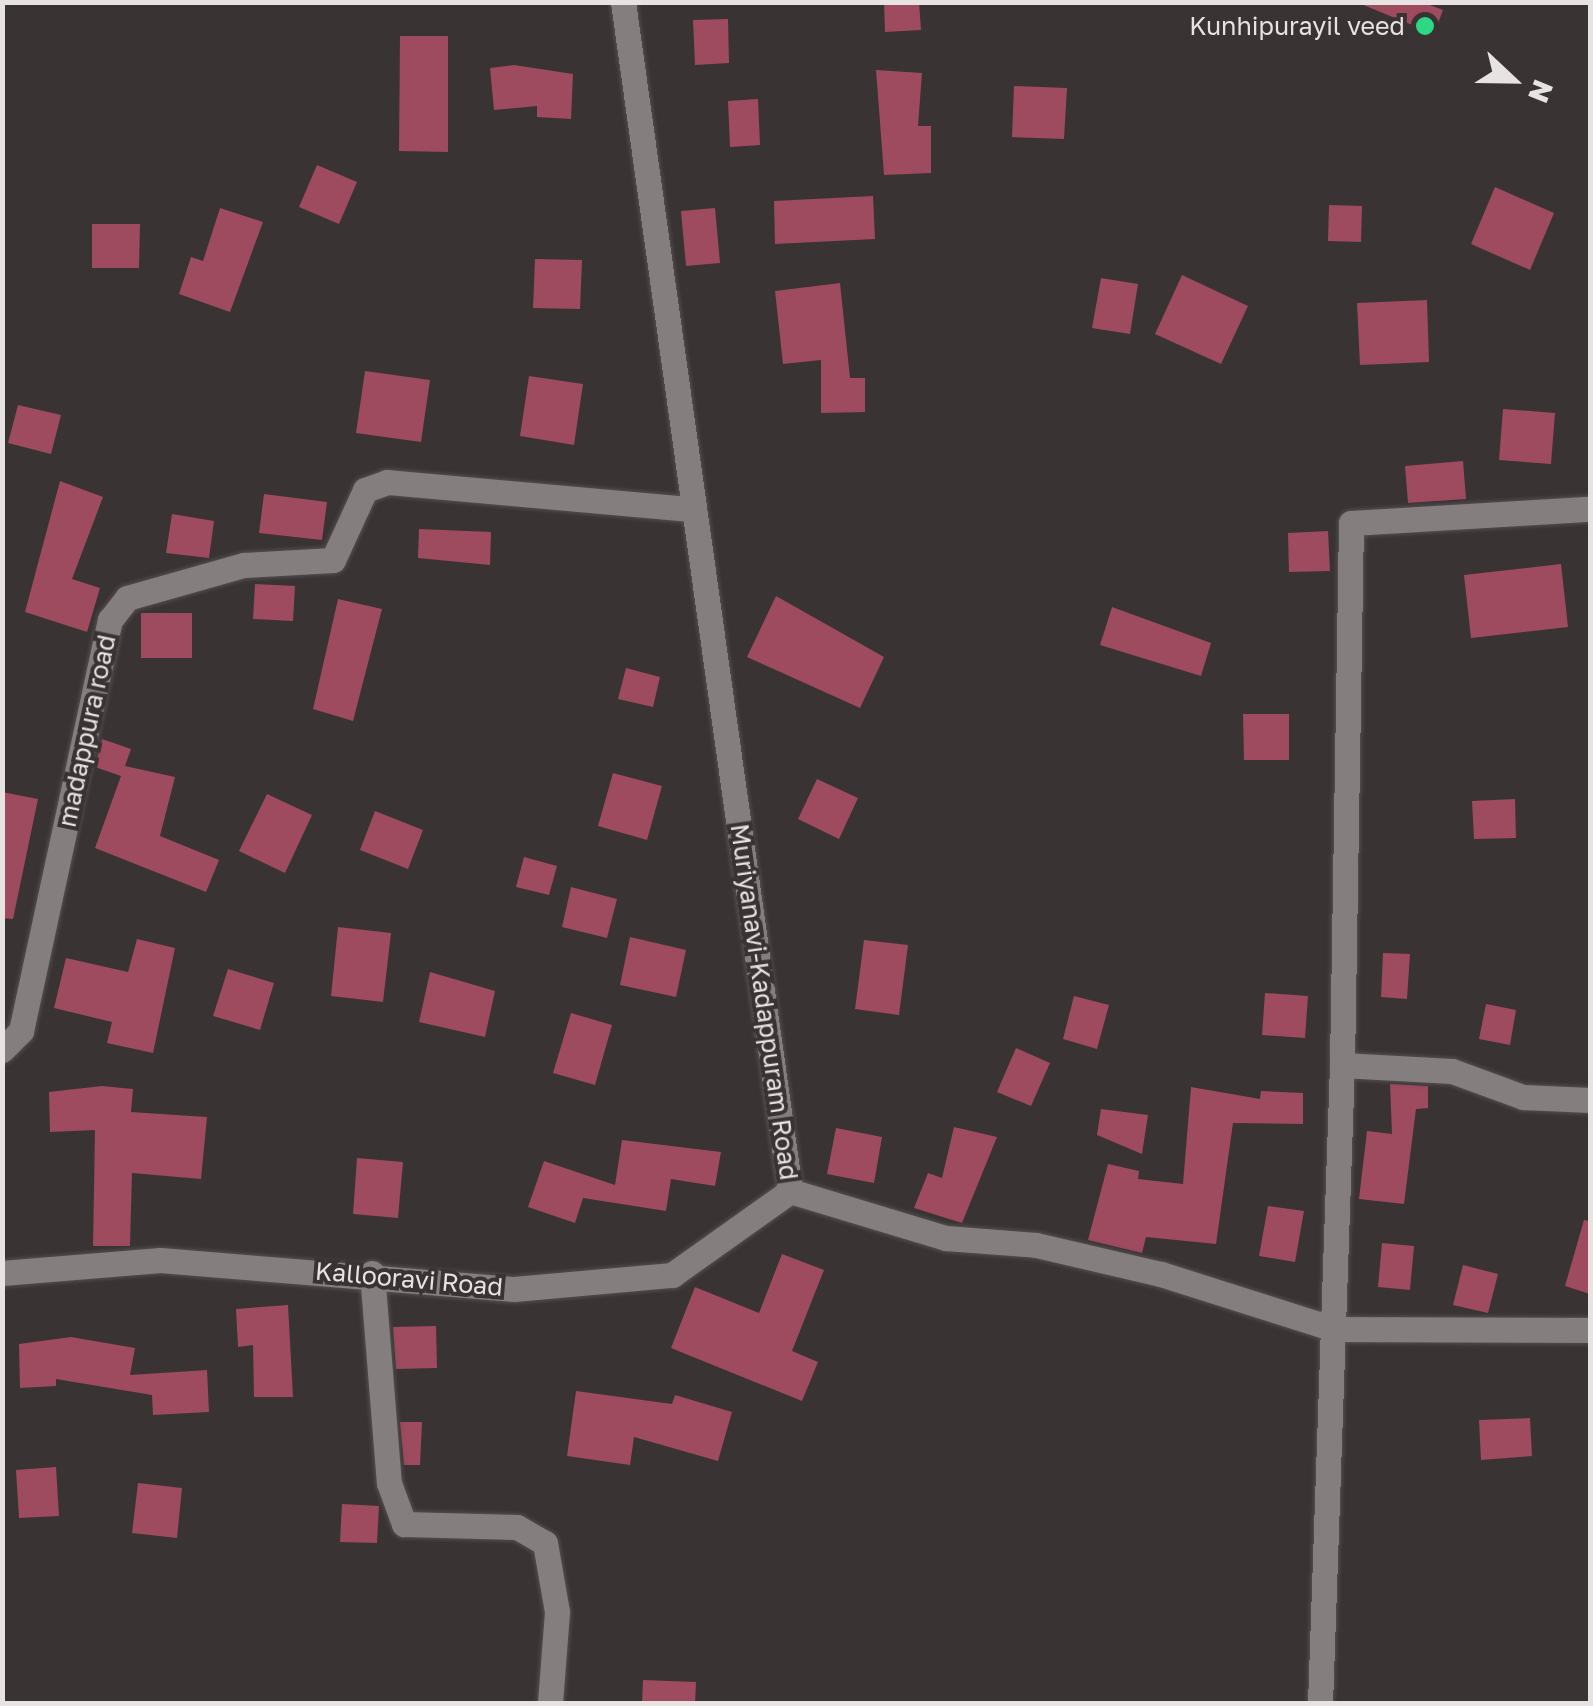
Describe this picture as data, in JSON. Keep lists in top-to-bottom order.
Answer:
{
  "streets": {
    "street": ["madappura road", "Muriyanavi-Kadappuram Road", "Kallooravi Road"]
  },
  "crossings": [
    ["madappura road", "Muriyanavi-Kadappuram Road"],
    ["Muriyanavi-Kadappuram Road", "Kallooravi Road"]
  ],
  "places": ["Kunhipurayil veed"],
  "north": "right"
}
